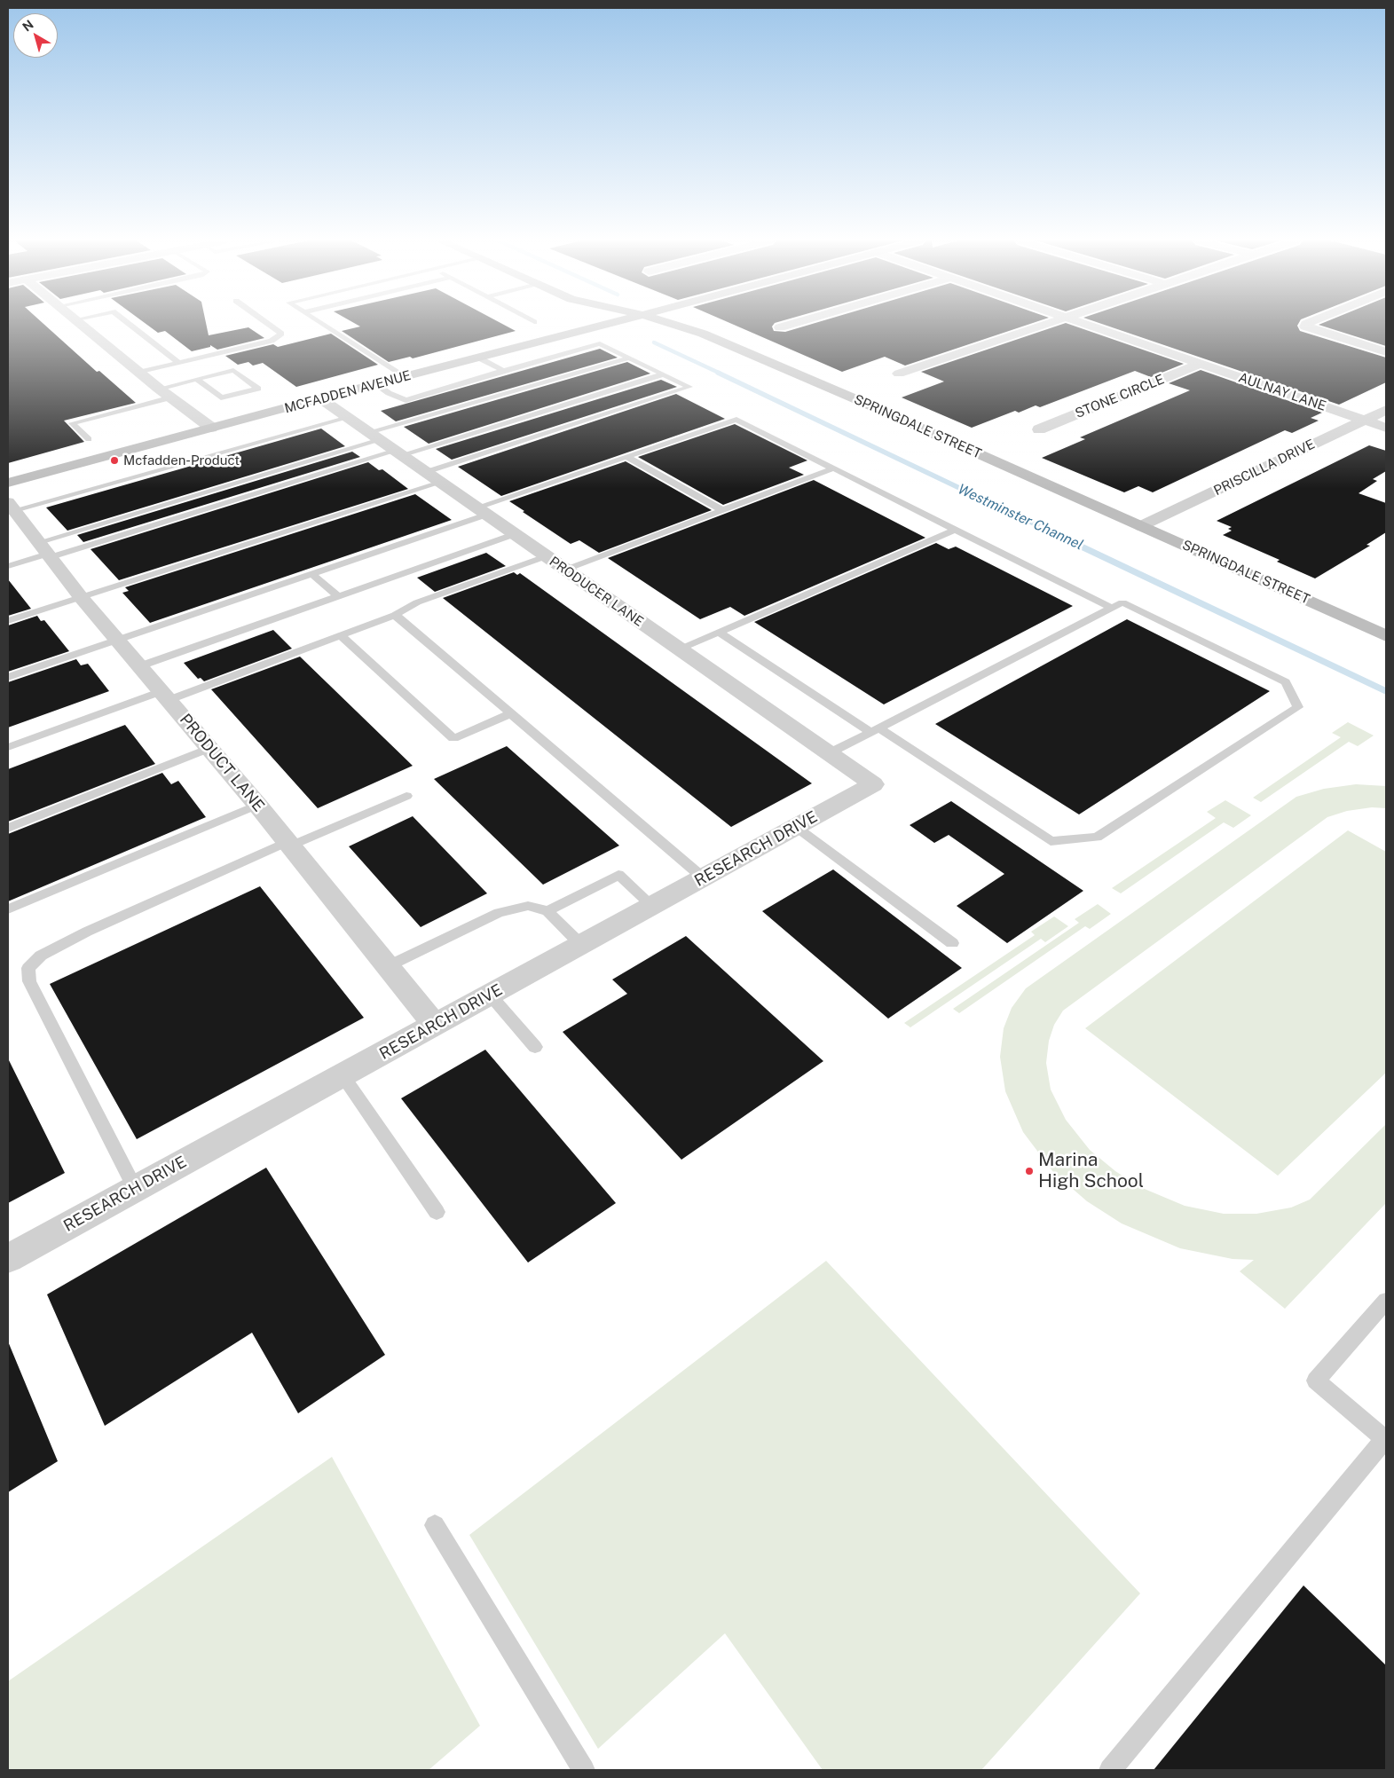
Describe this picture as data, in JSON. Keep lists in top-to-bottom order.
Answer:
{
  "streets": {
    "main road": ["MCFADDEN AVENUE", "SPRINGDALE STREET"],
    "street": [
      "AULNAY LANE",
      "STONE CIRCLE",
      "PRISCILLA DRIVE",
      "PRODUCER LANE",
      "PRODUCT LANE",
      "RESEARCH DRIVE"
    ]
  },
  "crossings": [
    ["MCFADDEN AVENUE", "PRODUCER LANE"],
    ["AULNAY LANE", "STONE CIRCLE"],
    ["AULNAY LANE", "PRISCILLA DRIVE"],
    ["SPRINGDALE STREET", "PRISCILLA DRIVE"],
    ["PRODUCER LANE", "RESEARCH DRIVE"],
    ["PRODUCT LANE", "RESEARCH DRIVE"]
  ],
  "water": ["Westminster Channel"],
  "places": ["Mcfadden-Product", "Marina High School"],
  "north": "top left"
}
